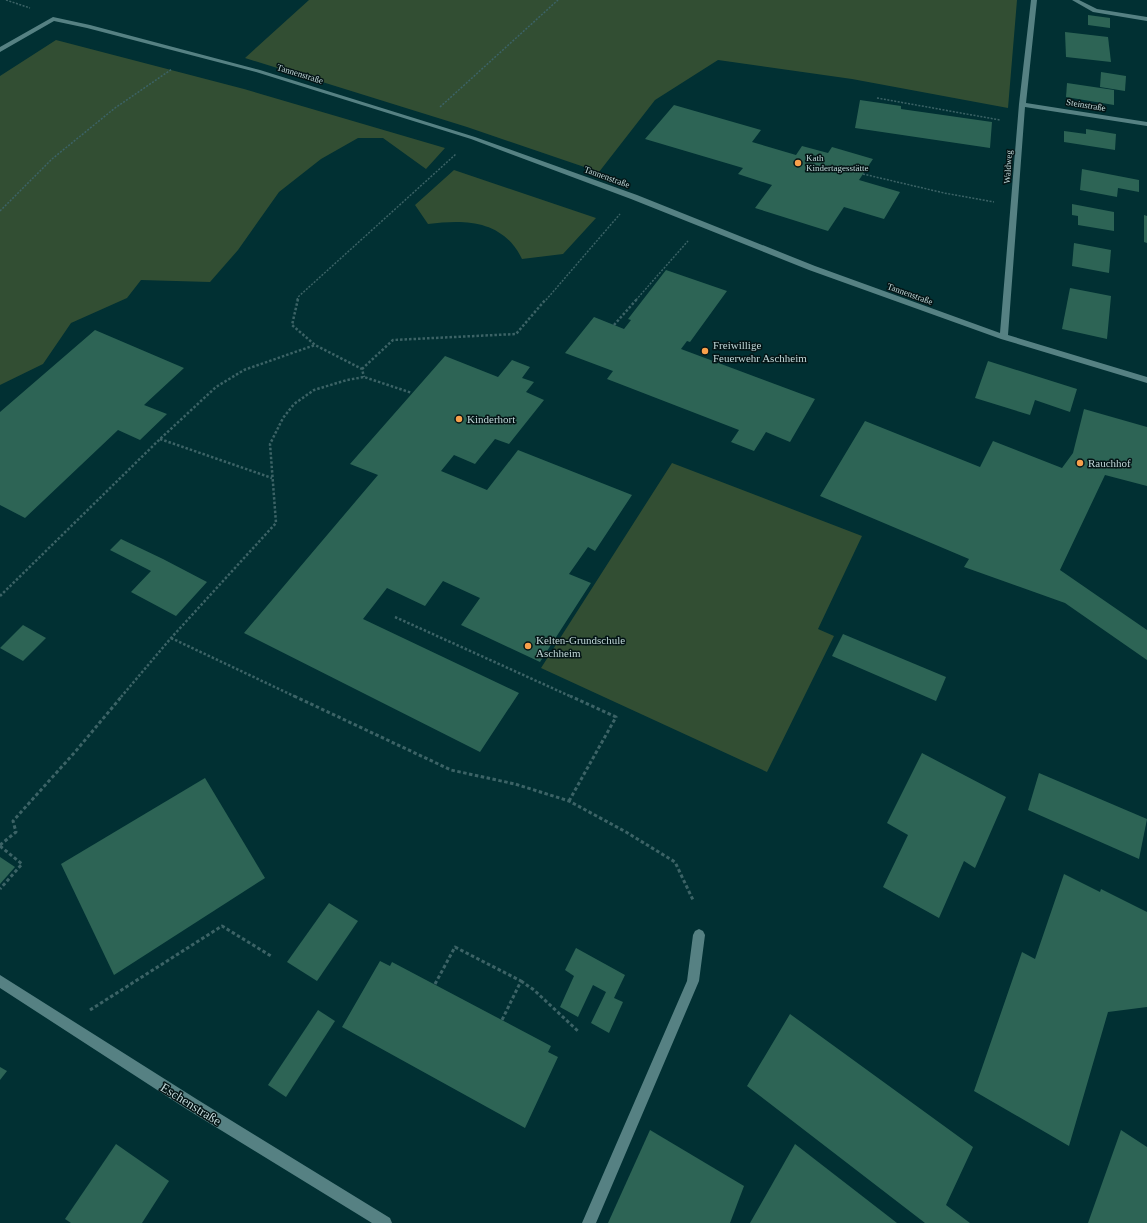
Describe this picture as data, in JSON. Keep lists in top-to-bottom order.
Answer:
{
  "streets": {
    "street": [
      "Tannenstraße",
      "Steinstraße",
      "Waldweg",
      "Eschenstraße"
    ]
  },
  "crossings": [
    ["Tannenstraße", "Waldweg"],
    ["Steinstraße", "Waldweg"]
  ],
  "places": [
    "Kath Kindertagesstätte",
    "Freiwillige Feuerwehr Aschheim",
    "Kinderhort",
    "Rauchhof",
    "Kelten-Grundschule Aschheim"
  ]
}
